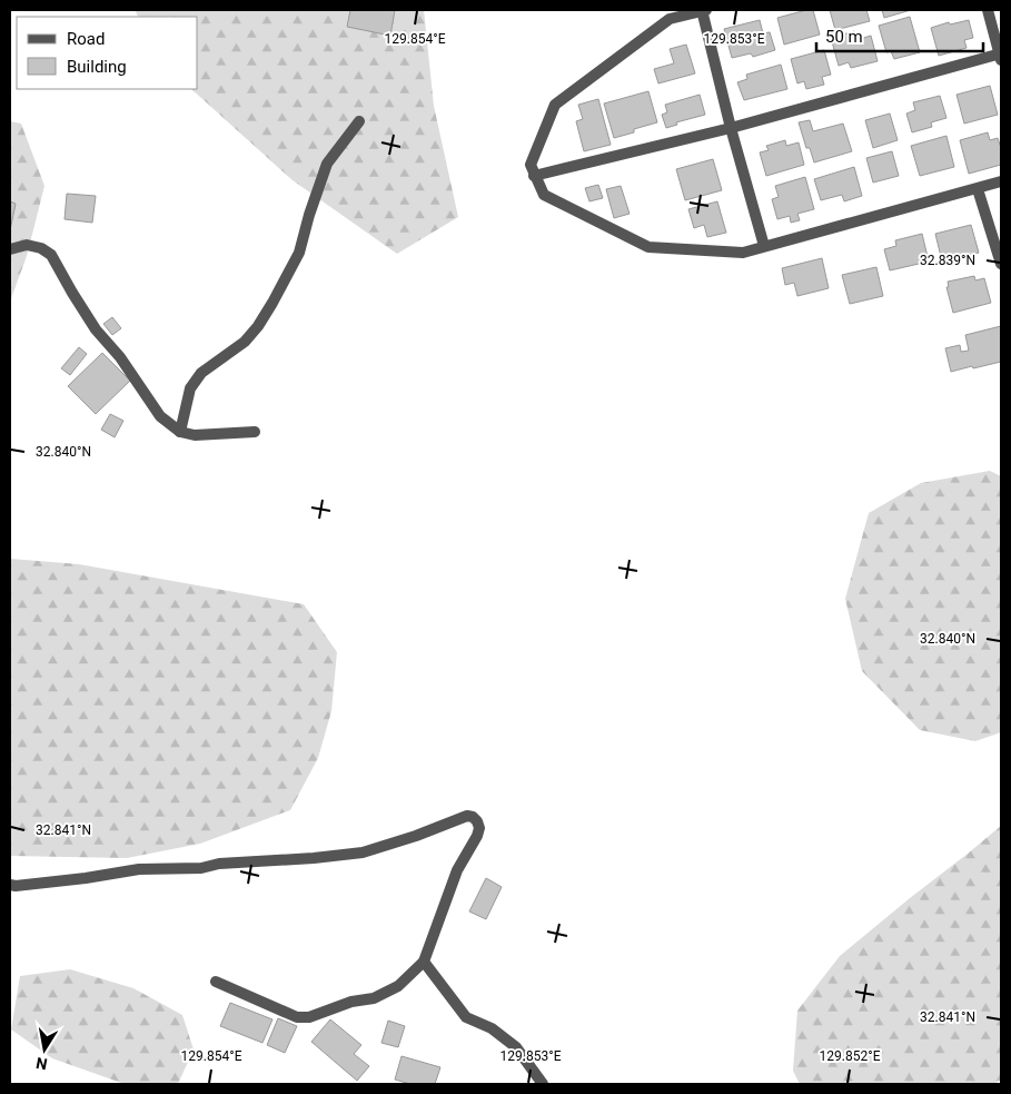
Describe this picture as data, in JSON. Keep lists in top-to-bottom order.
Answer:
{
  "legend": ["Road", "Building"],
  "scale_bar": "50 m",
  "north": "bottom",
  "coordinates": [
    "129.854°E",
    "129.853°E",
    "32.839°N",
    "32.840°N",
    "32.841°N",
    "129.852°E"
  ]
}
